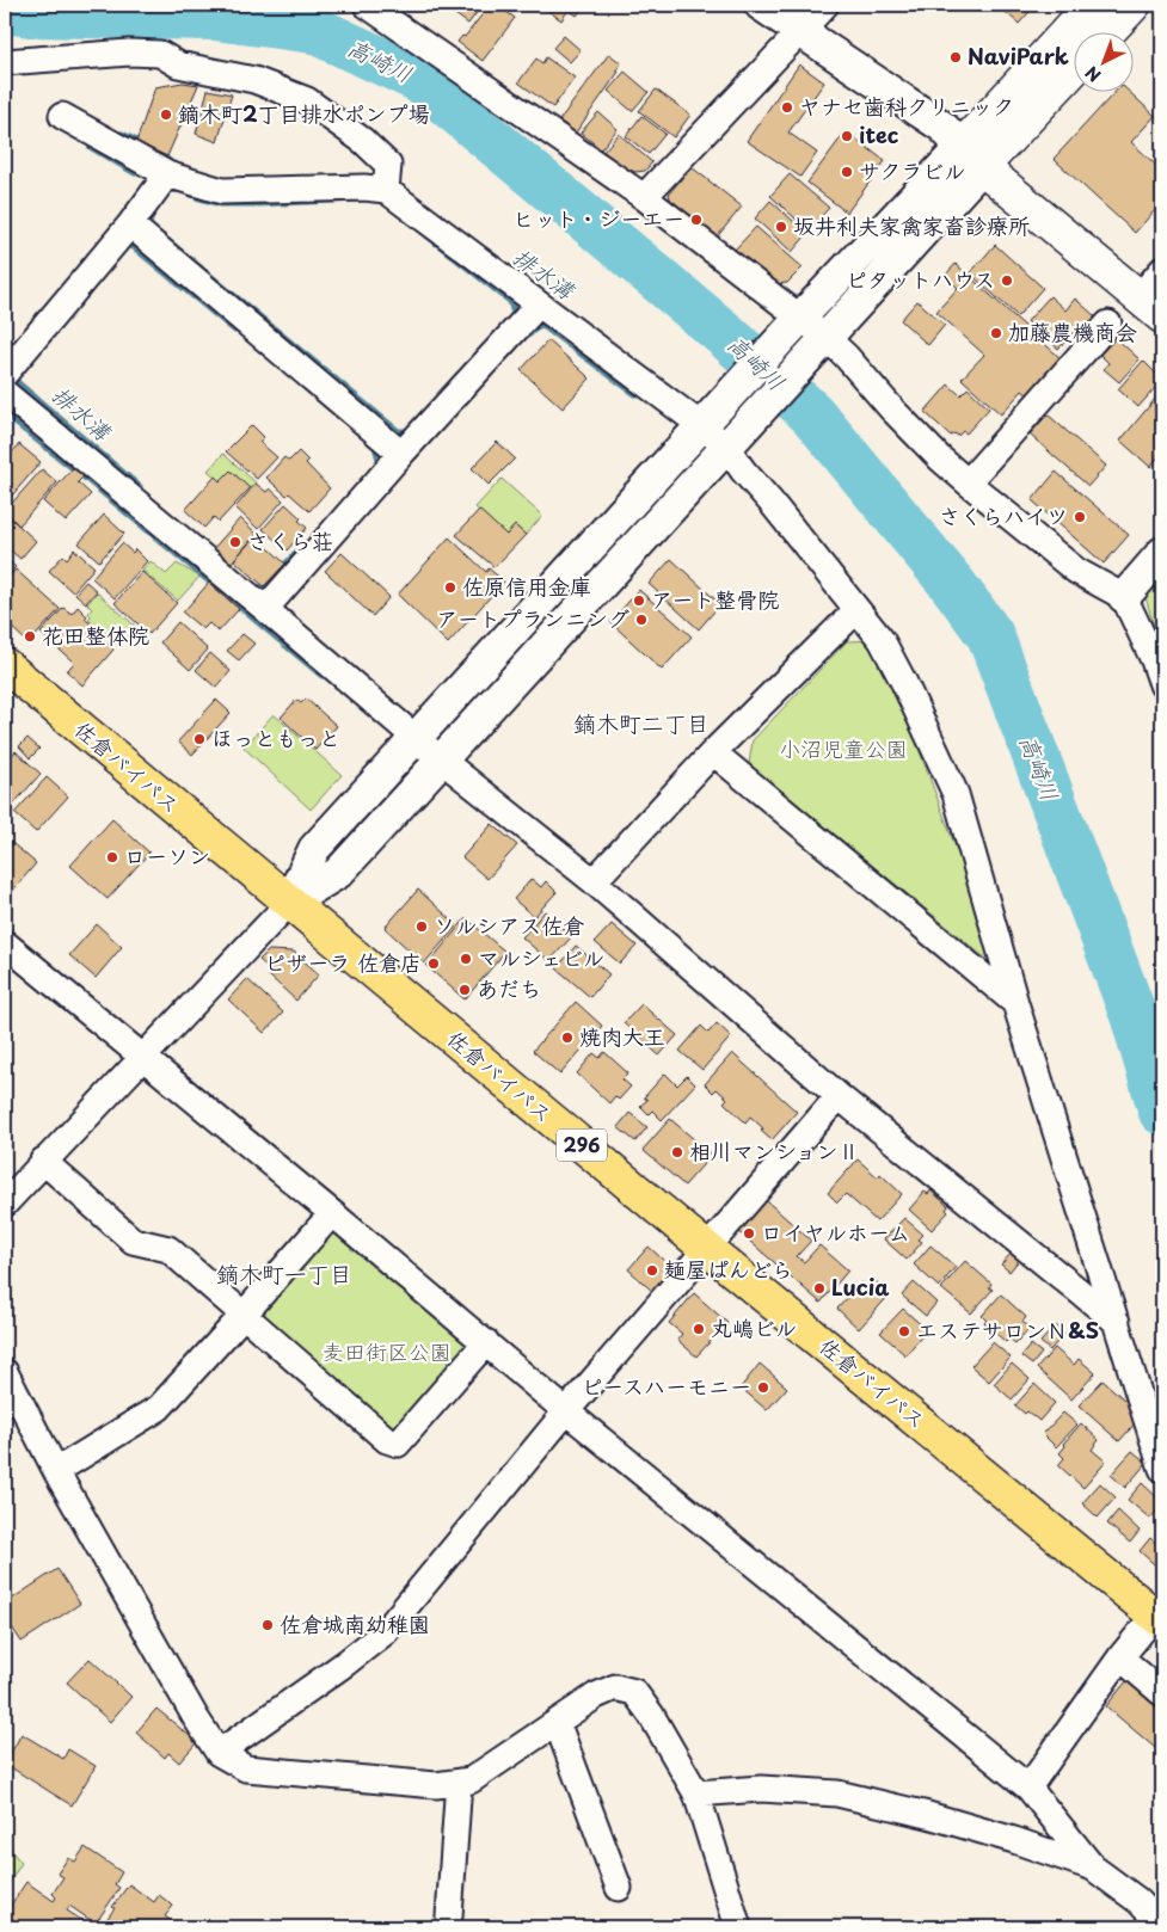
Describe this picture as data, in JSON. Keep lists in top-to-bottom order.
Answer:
{
  "streets": {
    "highway": ["佐倉バイパス", "296"]
  },
  "districts": ["鏑木町二丁目", "鏑木町一丁目"],
  "water": ["高崎川", "排水溝"],
  "parks": ["小沼児童公園", "麦田街区公園"],
  "places": [
    "NaviPark",
    "ヤナセ歯科クリニック",
    "鏑木町2丁目排水ポンプ場",
    "itec",
    "サクラビル",
    "ヒット・ジーエー",
    "坂井利夫家禽家畜診療所",
    "ピタットハウス",
    "加藤農機商会",
    "さくらハイツ",
    "さくら荘",
    "佐原信用金庫",
    "アート整骨院",
    "アートプランニング",
    "花田整体院",
    "ほっともっと",
    "ローソン",
    "ソルシアス佐倉",
    "マルシェビル",
    "ピザーラ 佐倉店",
    "あだち",
    "焼肉大王",
    "相川マンションⅡ",
    "ロイヤルホーム",
    "麺屋ぱんどら",
    "Lucia",
    "丸嶋ビル",
    "エステサロンＮ&S",
    "ピースハーモニー",
    "佐倉城南幼稚園"
  ],
  "north": "bottom left"
}
